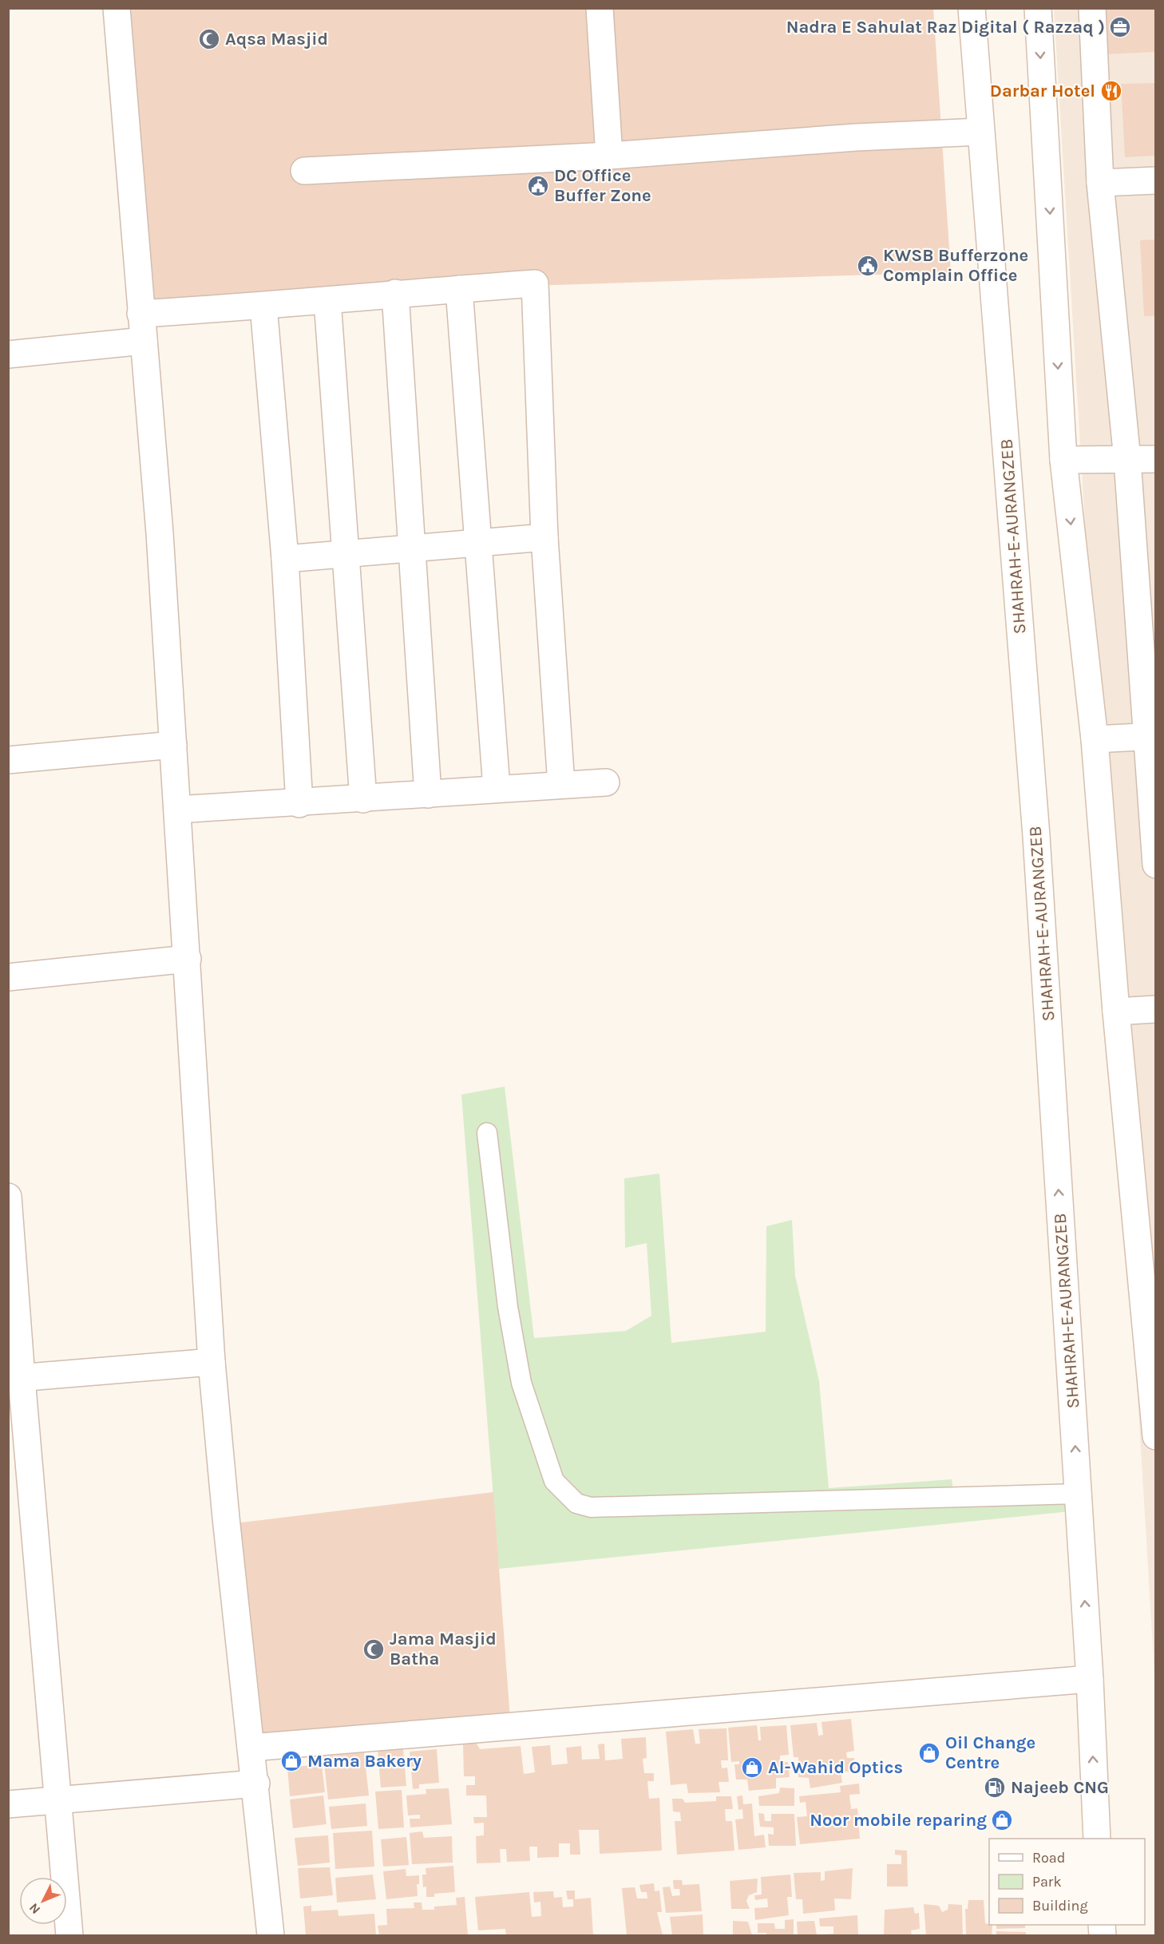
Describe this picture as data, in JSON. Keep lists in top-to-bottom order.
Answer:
{
  "streets": {
    "street": ["SHAHRAH-E-AURANGZEB"]
  },
  "places": {
    "office": ["Nadra E Sahulat Raz Digital ( Razzaq )"],
    "mosque": ["Aqsa Masjid", "Jama Masjid Batha"],
    "restaurant": ["Darbar Hotel"],
    "public building": ["DC Office Buffer Zone", "KWSB Bufferzone Complain Office"],
    "shop": [
      "Oil Change Centre",
      "Mama Bakery",
      "Al-Wahid Optics",
      "Noor mobile reparing"
    ],
    "fuel station": ["Najeeb CNG"]
  },
  "legend": ["Road", "Park", "Building"],
  "north": "bottom left"
}
